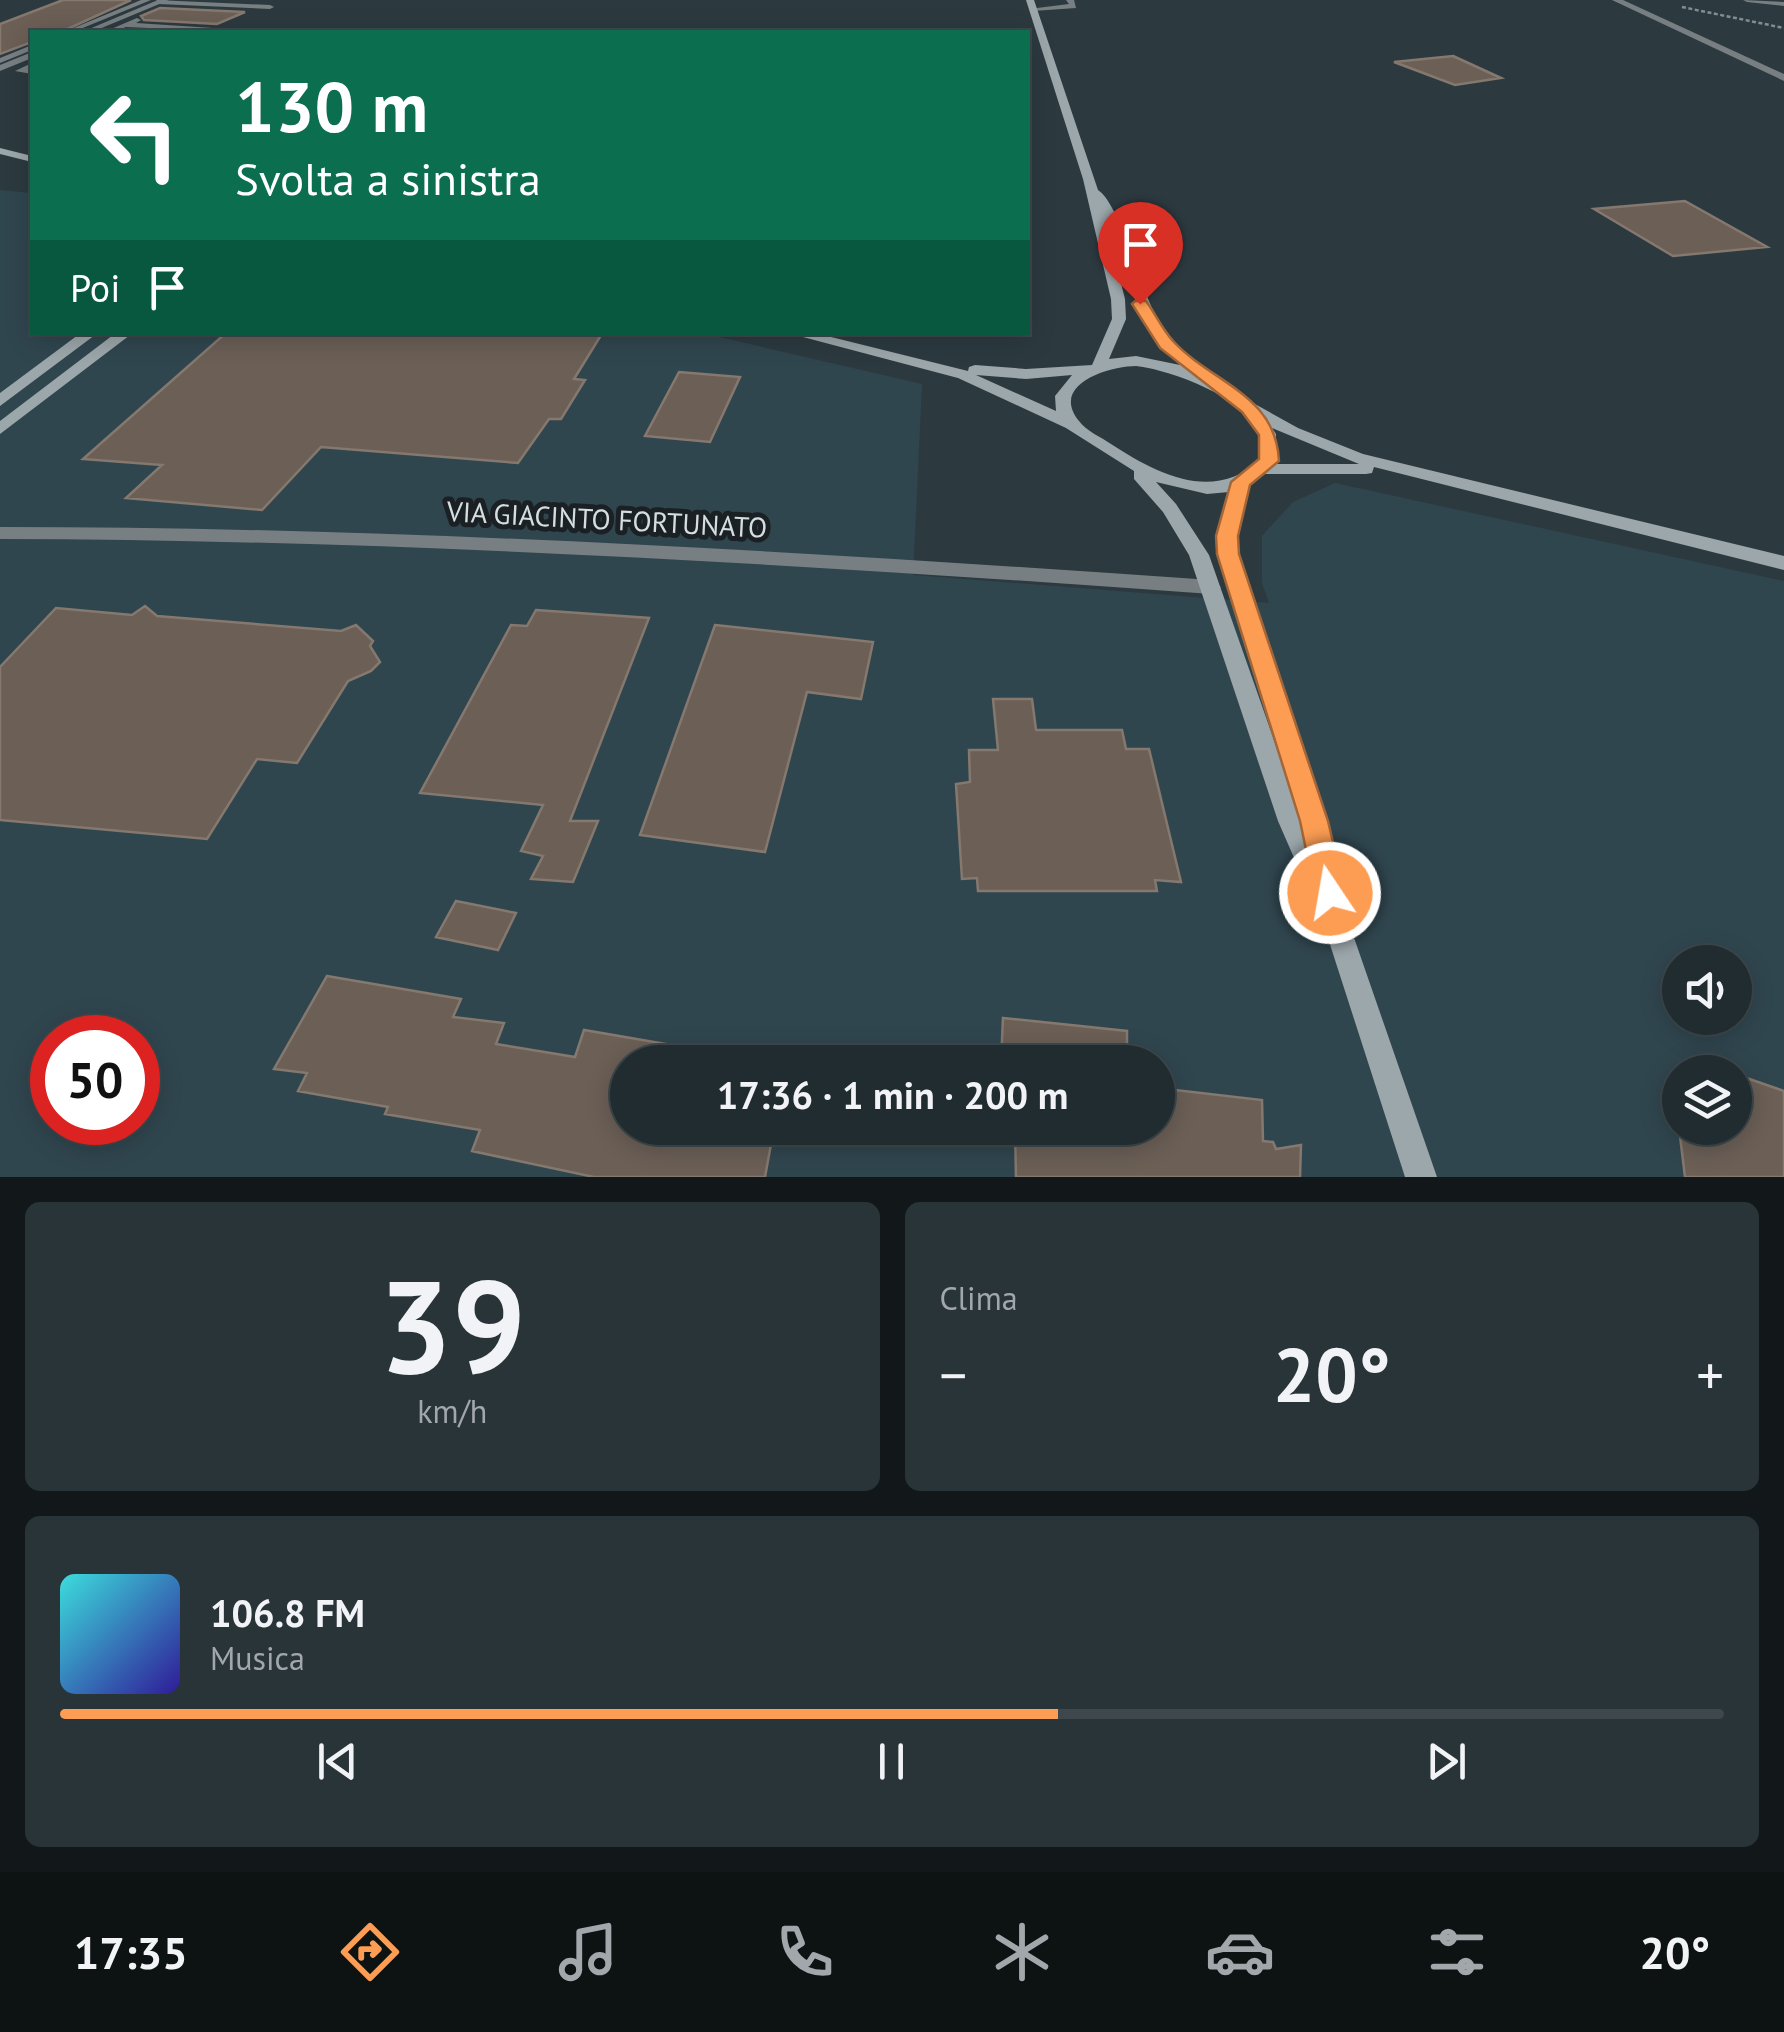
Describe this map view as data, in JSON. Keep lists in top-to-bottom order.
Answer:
{
  "streets": {
    "street": ["VIA GIACINTO FORTUNATO"]
  },
  "page": {
    "turn": ["130 m", "Svolta a sinistra"],
    "then": "Poi",
    "limit": "50",
    "trip": "17:36 · 1 min · 200 m",
    "tile": [
      ["39", "km/h"],
      "Clima"
    ],
    "heat": ["−", "20°", "+"],
    "song": ["106.8 FM", "Musica"],
    "tabs": ["17:35", "20°"]
  }
}
